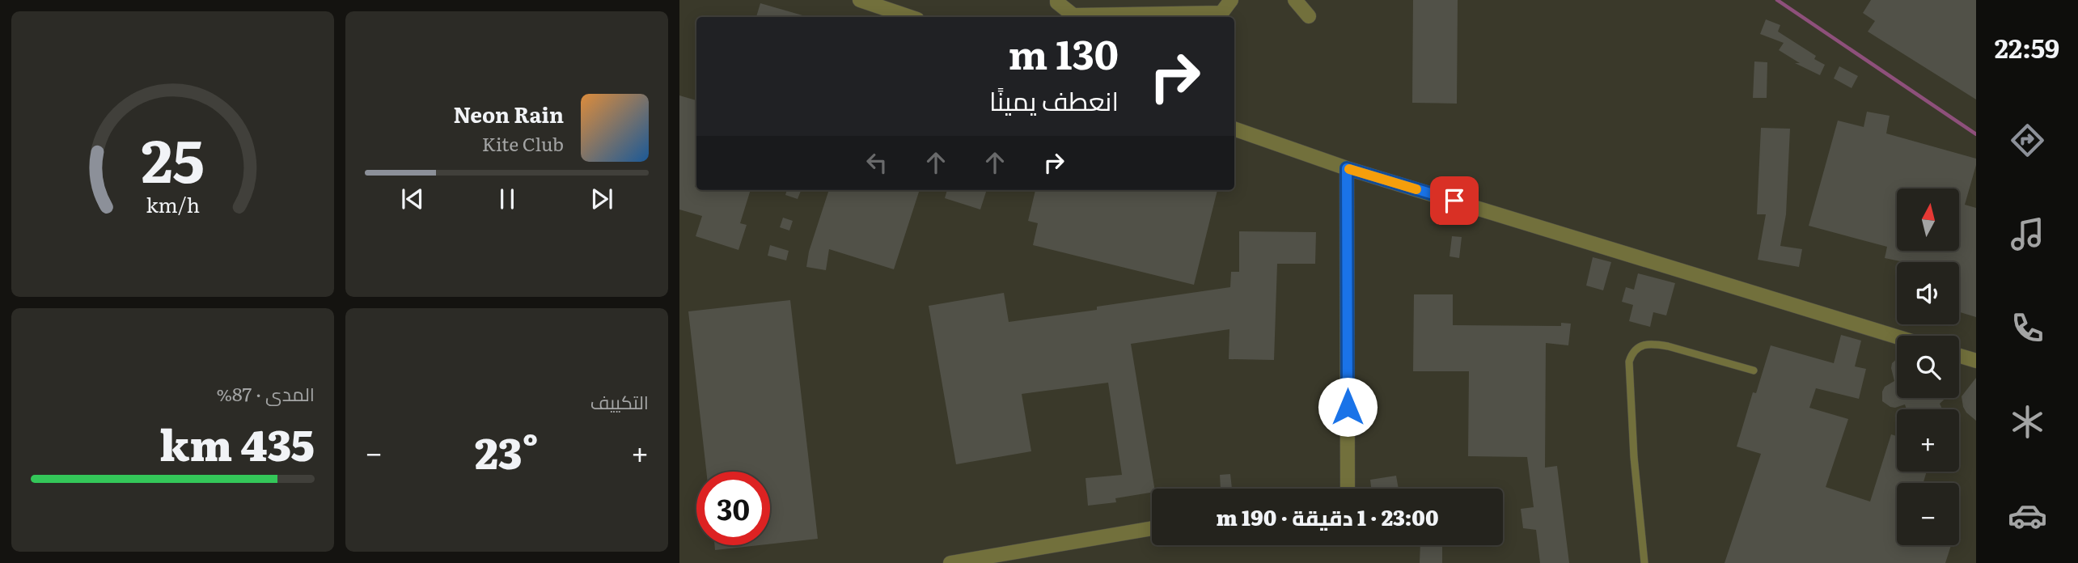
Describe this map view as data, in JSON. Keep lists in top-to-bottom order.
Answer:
{
  "north": "top",
  "page": {
    "tabs": "22:59",
    "turn": ["130 m", "انعطف يمينًا"],
    "song": ["Neon Rain", "Kite Club"],
    "map_buttons": ["+", "−"],
    "tile": [
      "التكييف",
      ["المدى · 87%", "435 km"]
    ],
    "heat": ["−", "23°", "+"],
    "limit": "30",
    "trip": "23:00 · 1 دقيقة · 190 m",
    "gauge": ["25", "km/h"]
  }
}
